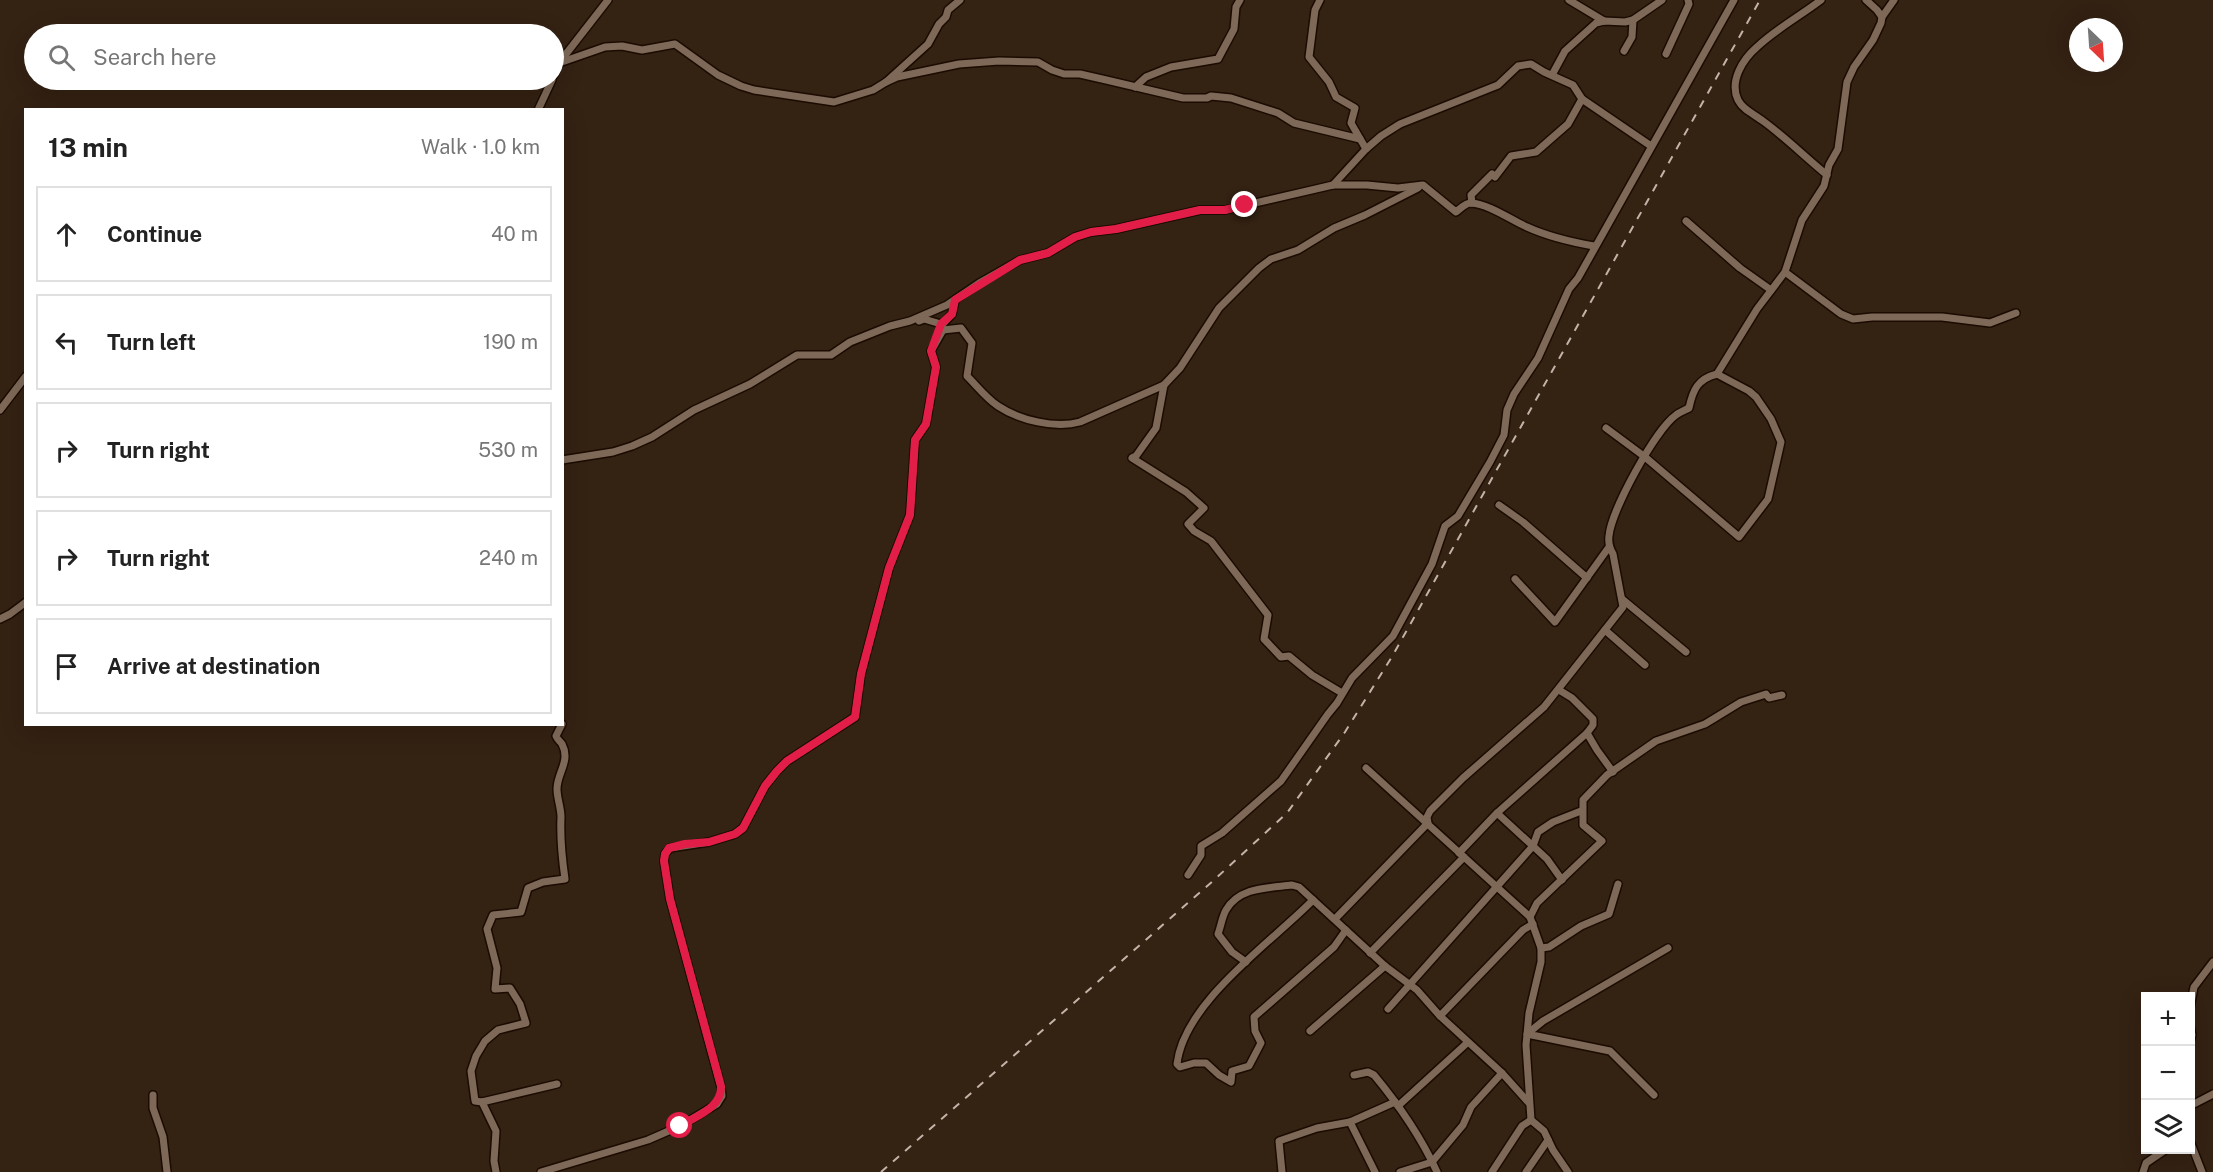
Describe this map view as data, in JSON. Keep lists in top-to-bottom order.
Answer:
{
  "north": "bottom right",
  "page": {
    "search": "Search here",
    "heading": ["13 min", "Walk · 1.0 km"],
    "list": [
      ["Continue", "40 m"],
      ["Turn left", "190 m"],
      ["Turn right", "530 m"],
      ["Turn right", "240 m"],
      "Arrive at destination"
    ],
    "map_buttons": ["+", "−"]
  }
}
